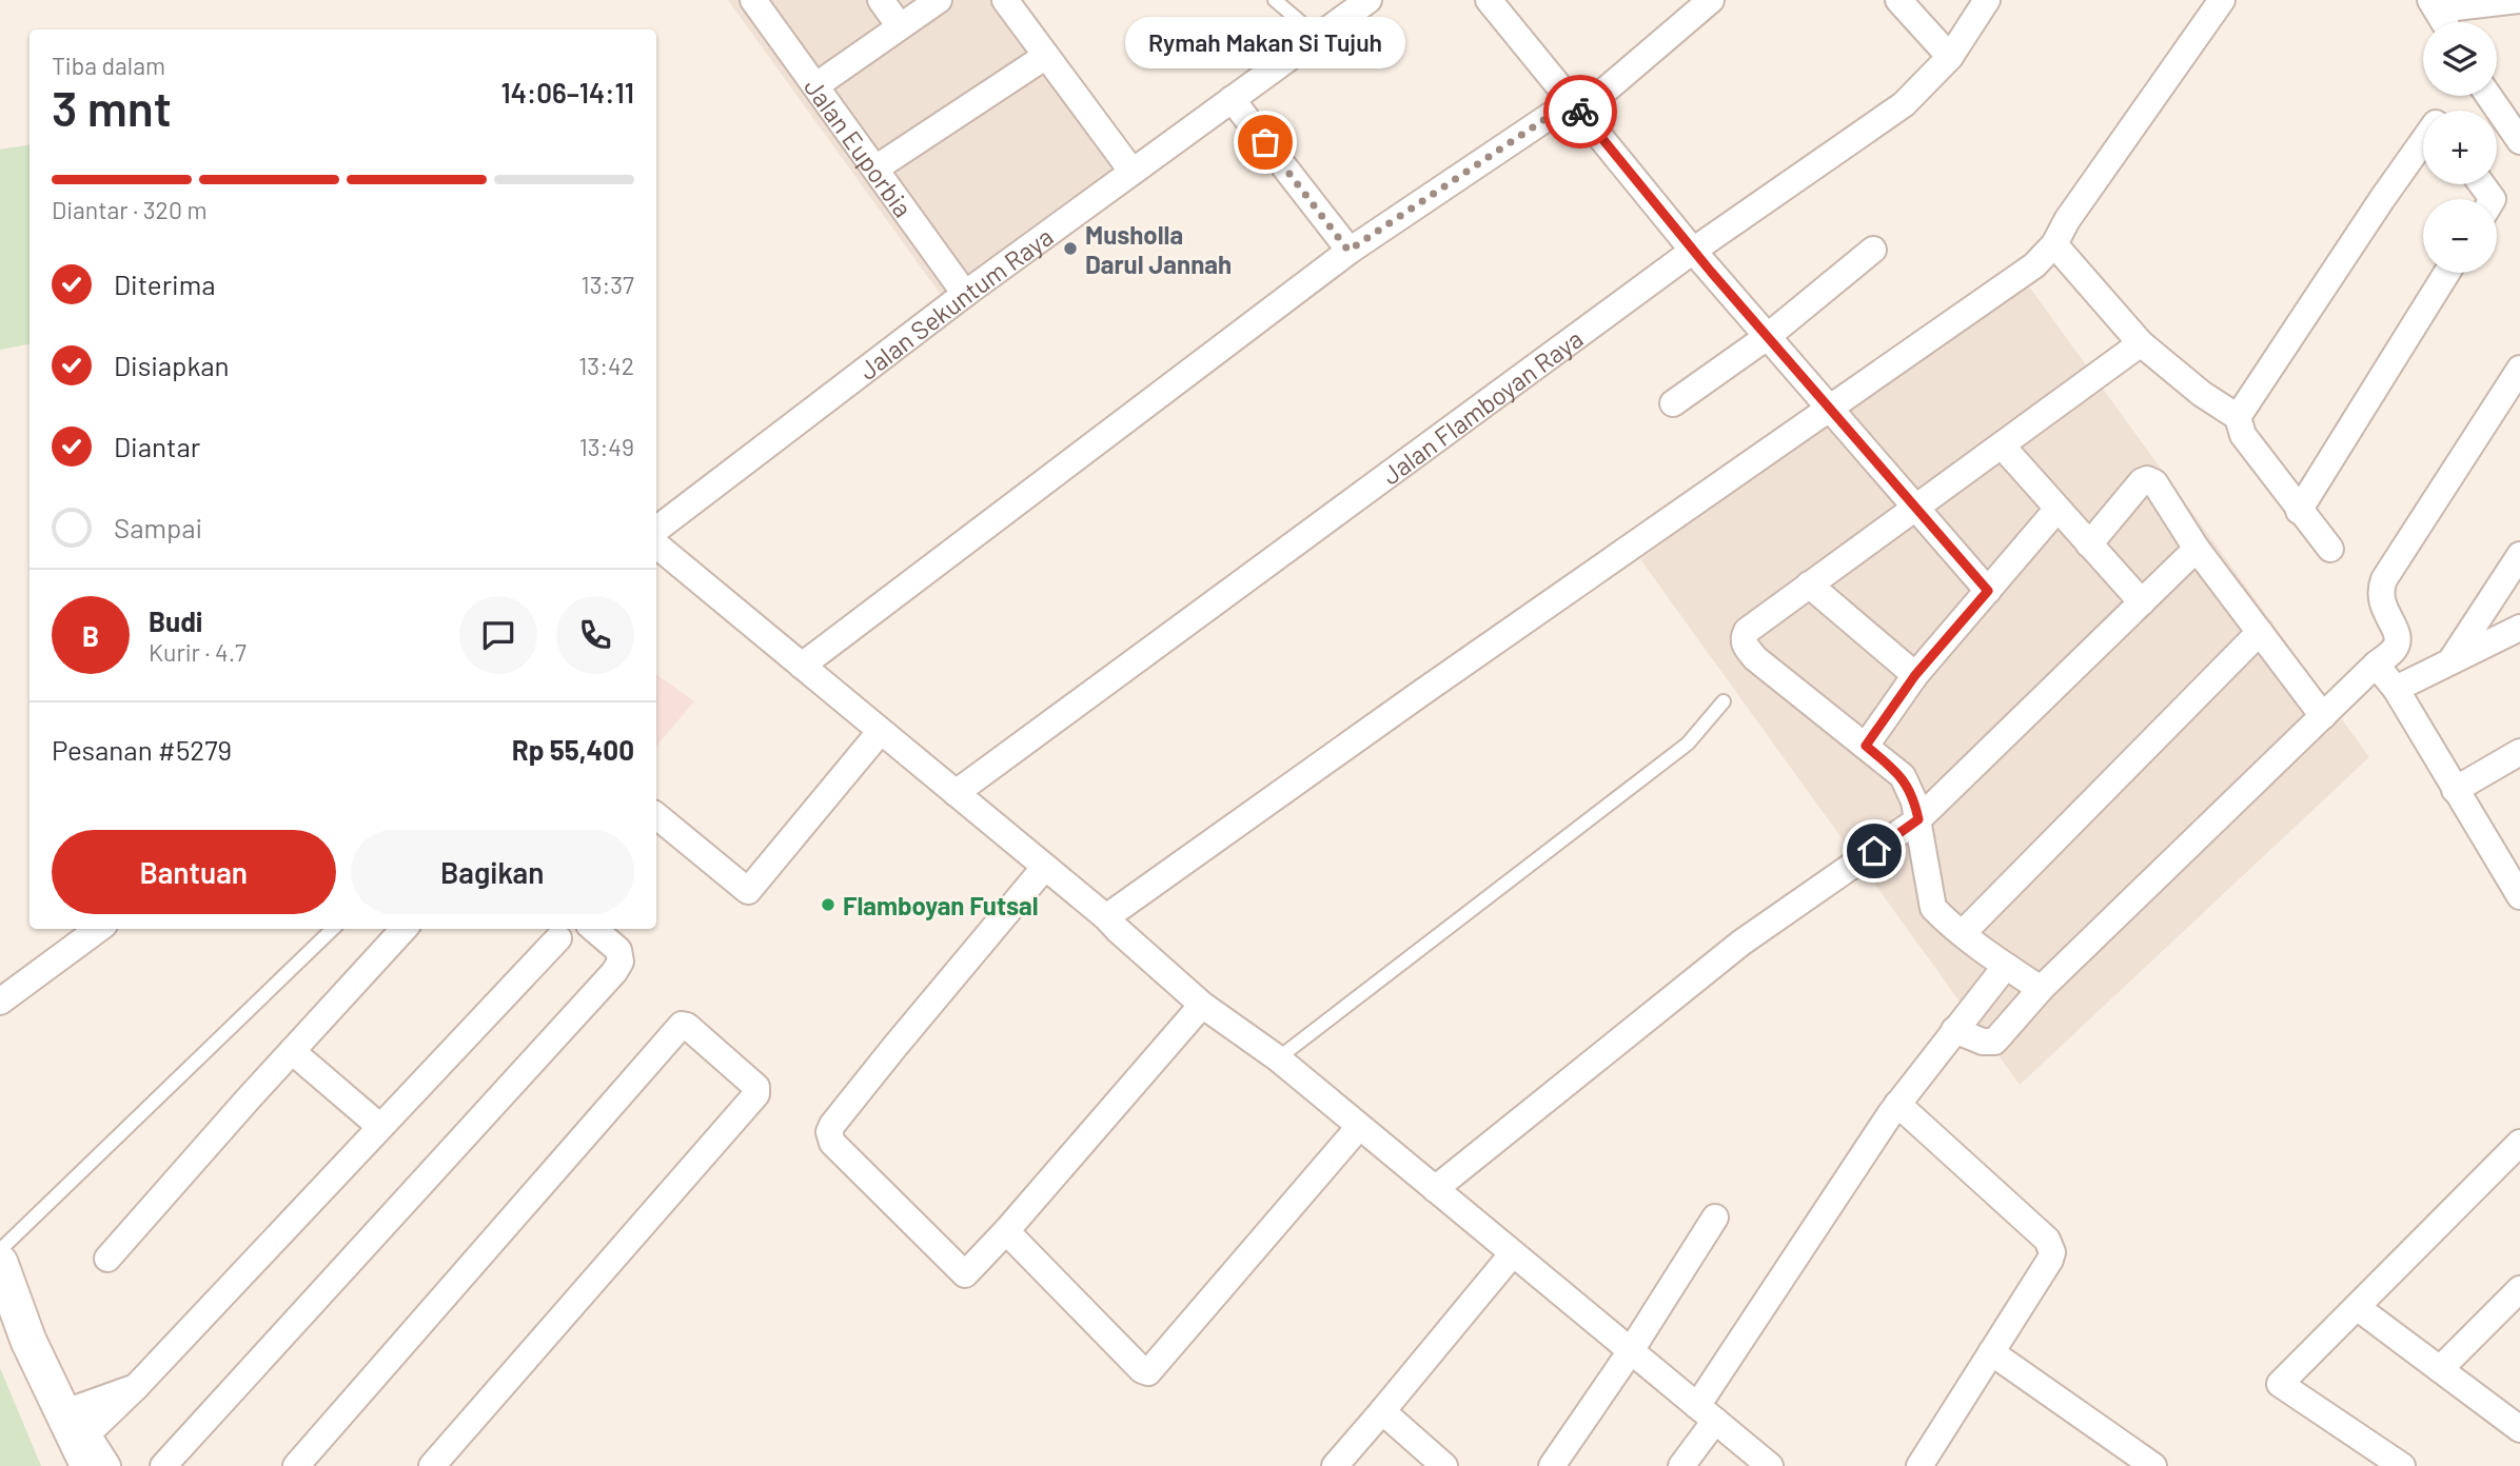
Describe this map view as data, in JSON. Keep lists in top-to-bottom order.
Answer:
{
  "streets": {
    "street": ["Jalan Euporbia", "Jalan Sekuntum Raya", "Jalan Flamboyan Raya"]
  },
  "crossings": [
    ["Jalan Euporbia", "Jalan Sekuntum Raya"]
  ],
  "places": ["Rymah Makan Si Tujuh", "Musholla Darul Jannah", "Flamboyan Futsal"],
  "page": {
    "bubble": "Rymah Makan Si Tujuh",
    "map_buttons": ["+", "−"],
    "heading": ["3 mnt", "Tiba dalam", "14:06–14:11"],
    "panel": [
      "Budi",
      "Kurir · 4.7",
      "Pesanan #5279",
      "Rp 55,400"
    ],
    "bar": "Diantar · 320 m",
    "list": [
      ["Diterima", "13:37"],
      ["Disiapkan", "13:42"],
      ["Diantar", "13:49"],
      "Sampai"
    ],
    "round": "B",
    "buttons": ["Bantuan", "Bagikan"]
  }
}
